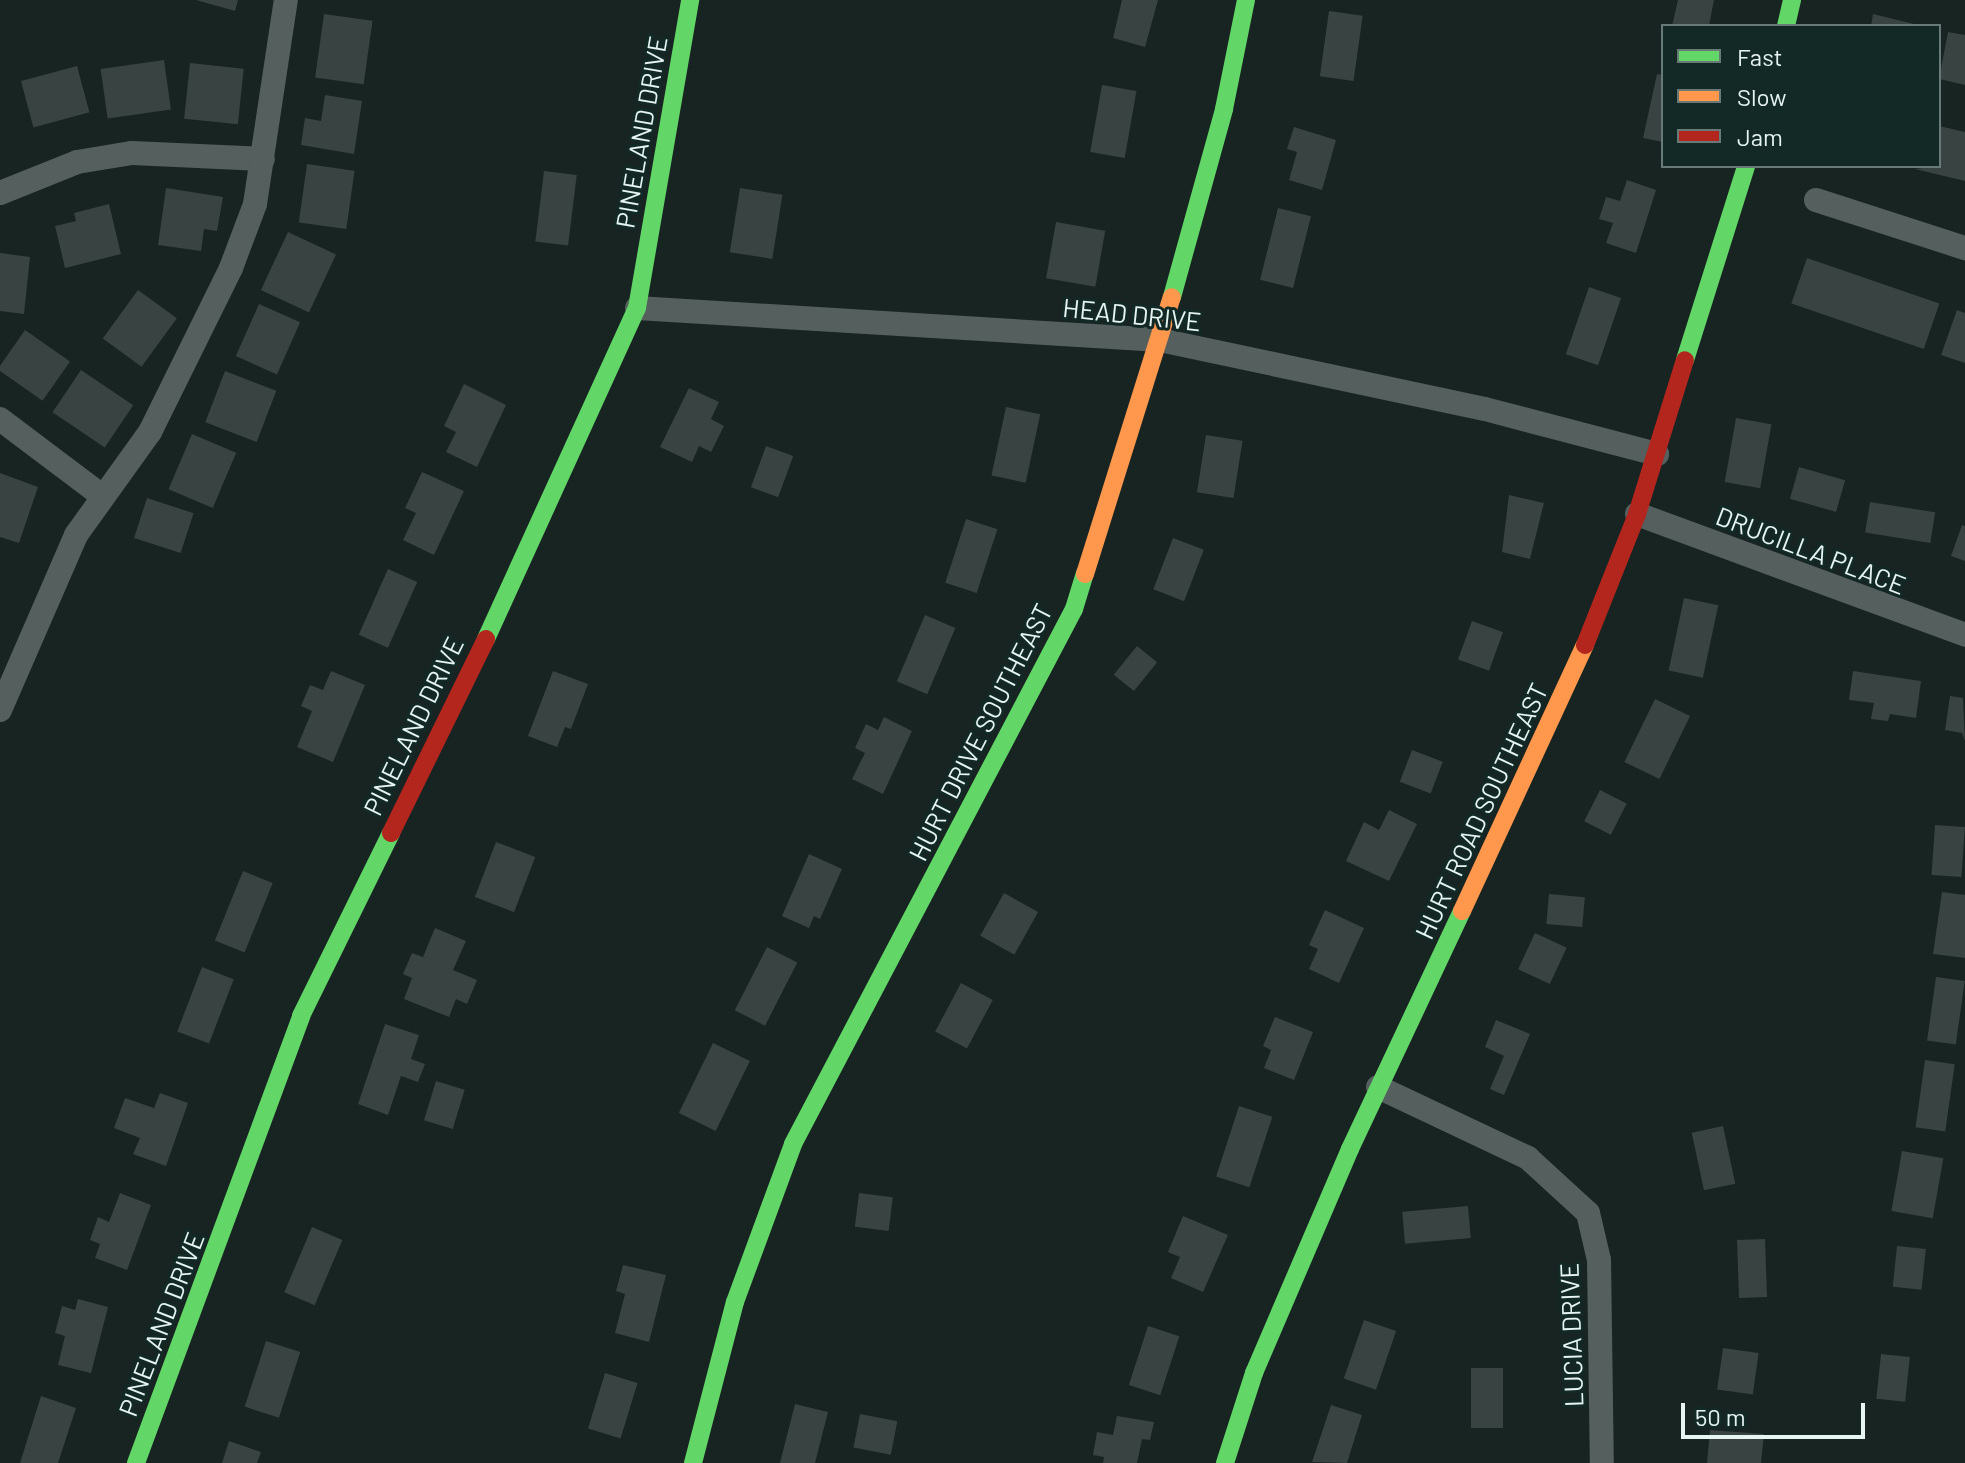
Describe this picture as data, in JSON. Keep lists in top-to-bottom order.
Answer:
{
  "streets": {
    "street": [
      "PINELAND DRIVE",
      "HEAD DRIVE",
      "DRUCILLA PLACE",
      "HURT DRIVE SOUTHEAST",
      "HURT ROAD SOUTHEAST",
      "LUCIA DRIVE"
    ]
  },
  "crossings": [
    ["PINELAND DRIVE", "HEAD DRIVE"],
    ["HEAD DRIVE", "HURT DRIVE SOUTHEAST"],
    ["HEAD DRIVE", "HURT ROAD SOUTHEAST"],
    ["DRUCILLA PLACE", "HURT ROAD SOUTHEAST"],
    ["HURT ROAD SOUTHEAST", "LUCIA DRIVE"]
  ],
  "legend": ["Fast", "Slow", "Jam"],
  "scale_bar": "50 m"
}
